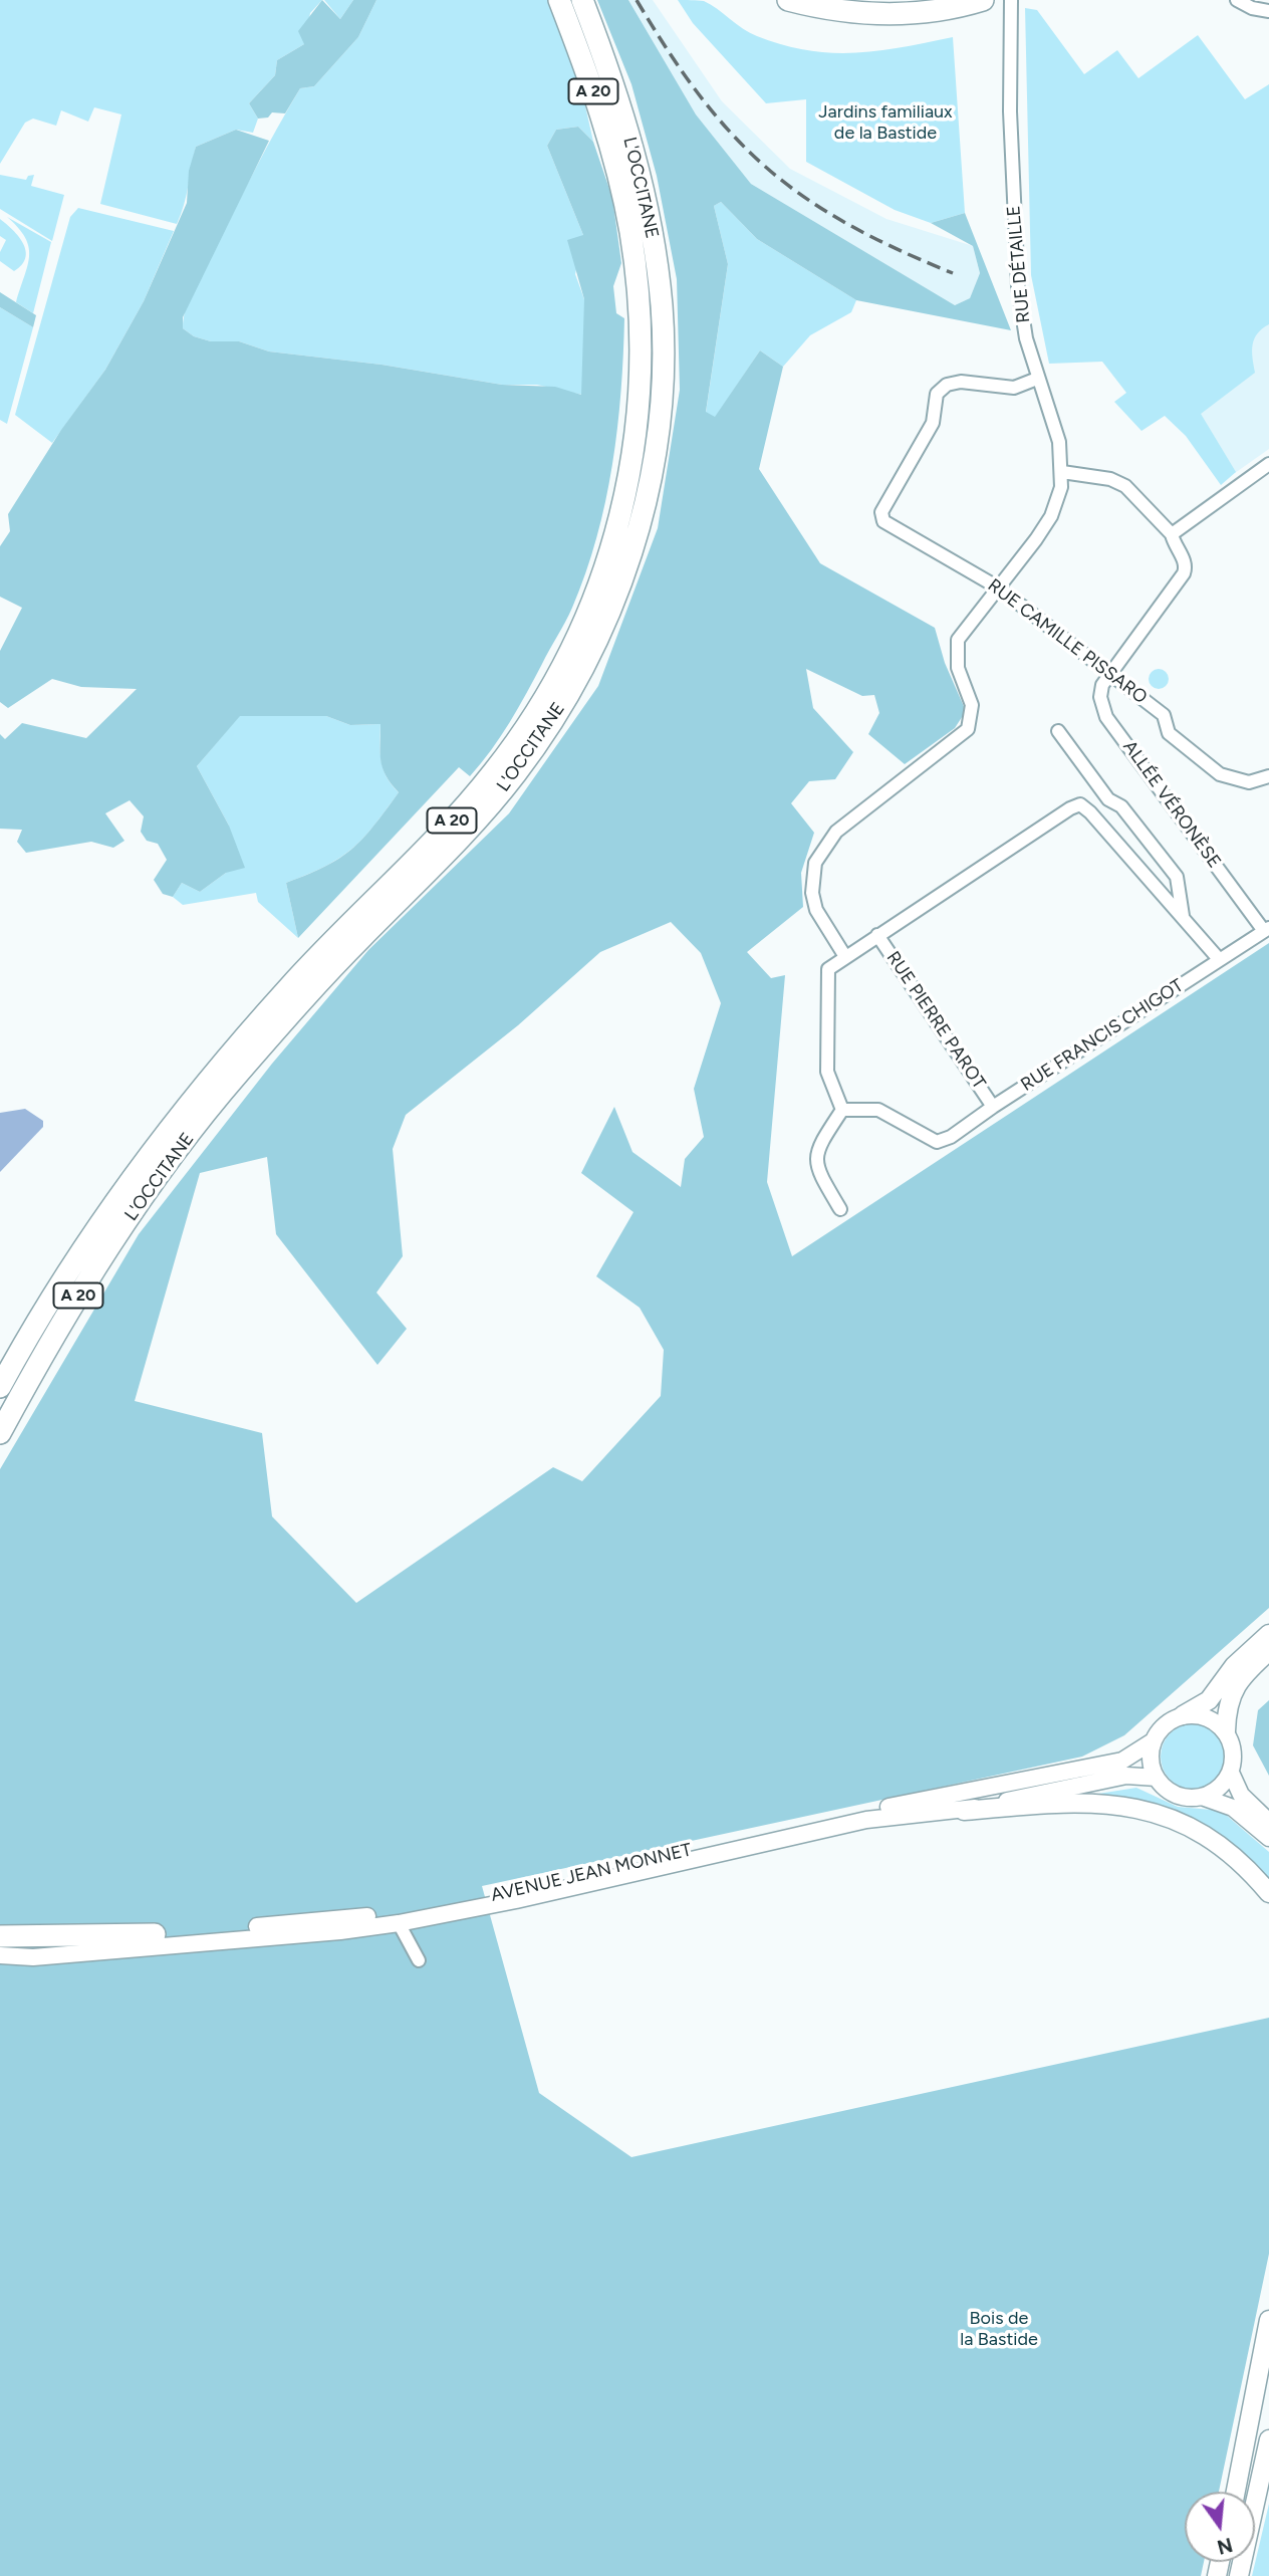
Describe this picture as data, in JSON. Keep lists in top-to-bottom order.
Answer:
{
  "streets": {
    "highway": ["A 20", "L'OCCITANE"],
    "main road": ["AVENUE JEAN MONNET"],
    "street": [
      "RUE DÉTAILLE",
      "RUE CAMILLE PISSARO",
      "ALLÉE VÉRONÈSE",
      "RUE PIERRE PAROT",
      "RUE FRANCIS CHIGOT"
    ]
  },
  "crossings": [
    ["RUE DÉTAILLE", "RUE CAMILLE PISSARO"],
    ["RUE CAMILLE PISSARO", "ALLÉE VÉRONÈSE"],
    ["ALLÉE VÉRONÈSE", "RUE FRANCIS CHIGOT"],
    ["RUE PIERRE PAROT", "RUE FRANCIS CHIGOT"]
  ],
  "parks": ["Jardins familiaux de la Bastide", "Bois de la Bastide"],
  "north": "bottom"
}
